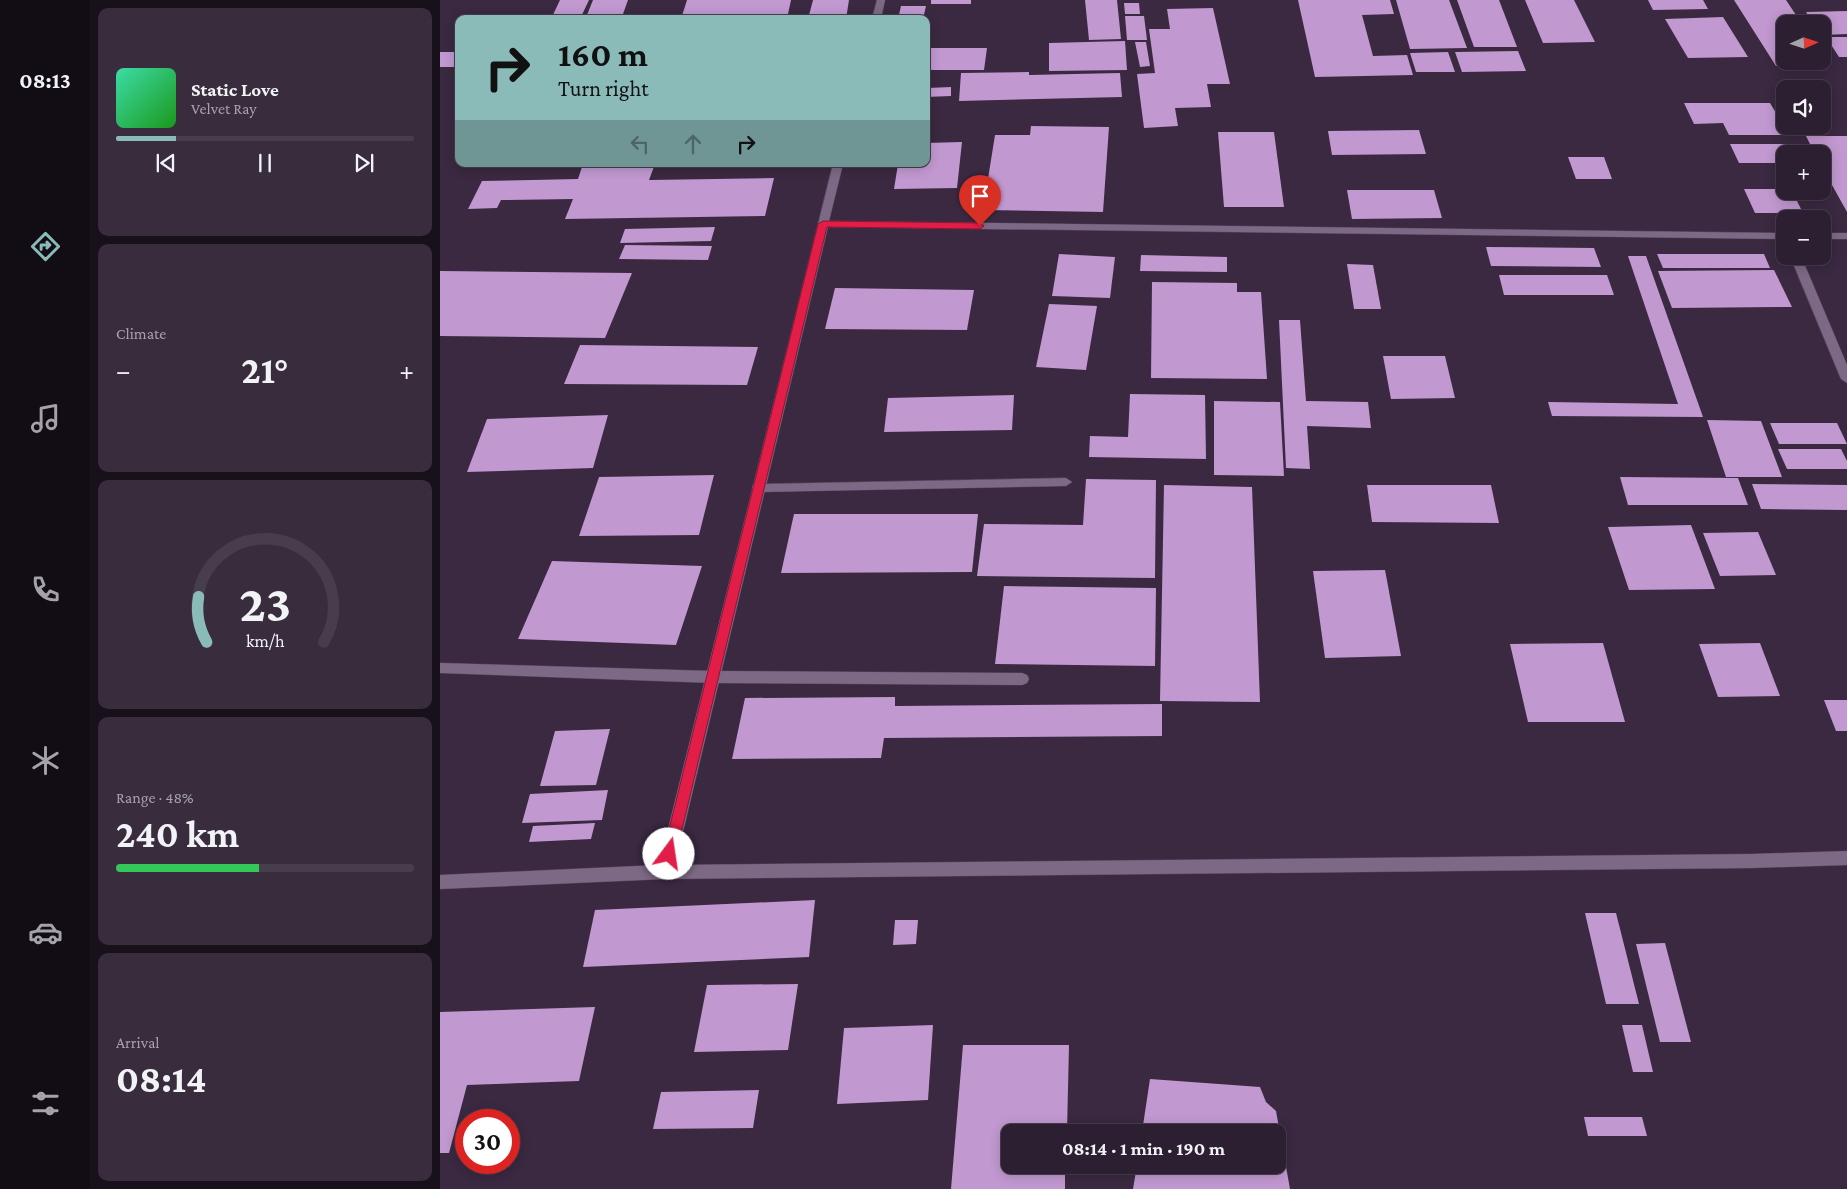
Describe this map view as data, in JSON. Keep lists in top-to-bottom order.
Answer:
{
  "north": "right",
  "page": {
    "tabs": "08:13",
    "map_buttons": ["+", "−"],
    "turn": ["160 m", "Turn right"],
    "song": ["Static Love", "Velvet Ray"],
    "tile": [
      "Climate",
      ["Range · 48%", "240 km"],
      ["Arrival", "08:14"]
    ],
    "heat": ["−", "21°", "+"],
    "limit": "30",
    "trip": "08:14 · 1 min · 190 m",
    "gauge": ["23", "km/h"]
  }
}
